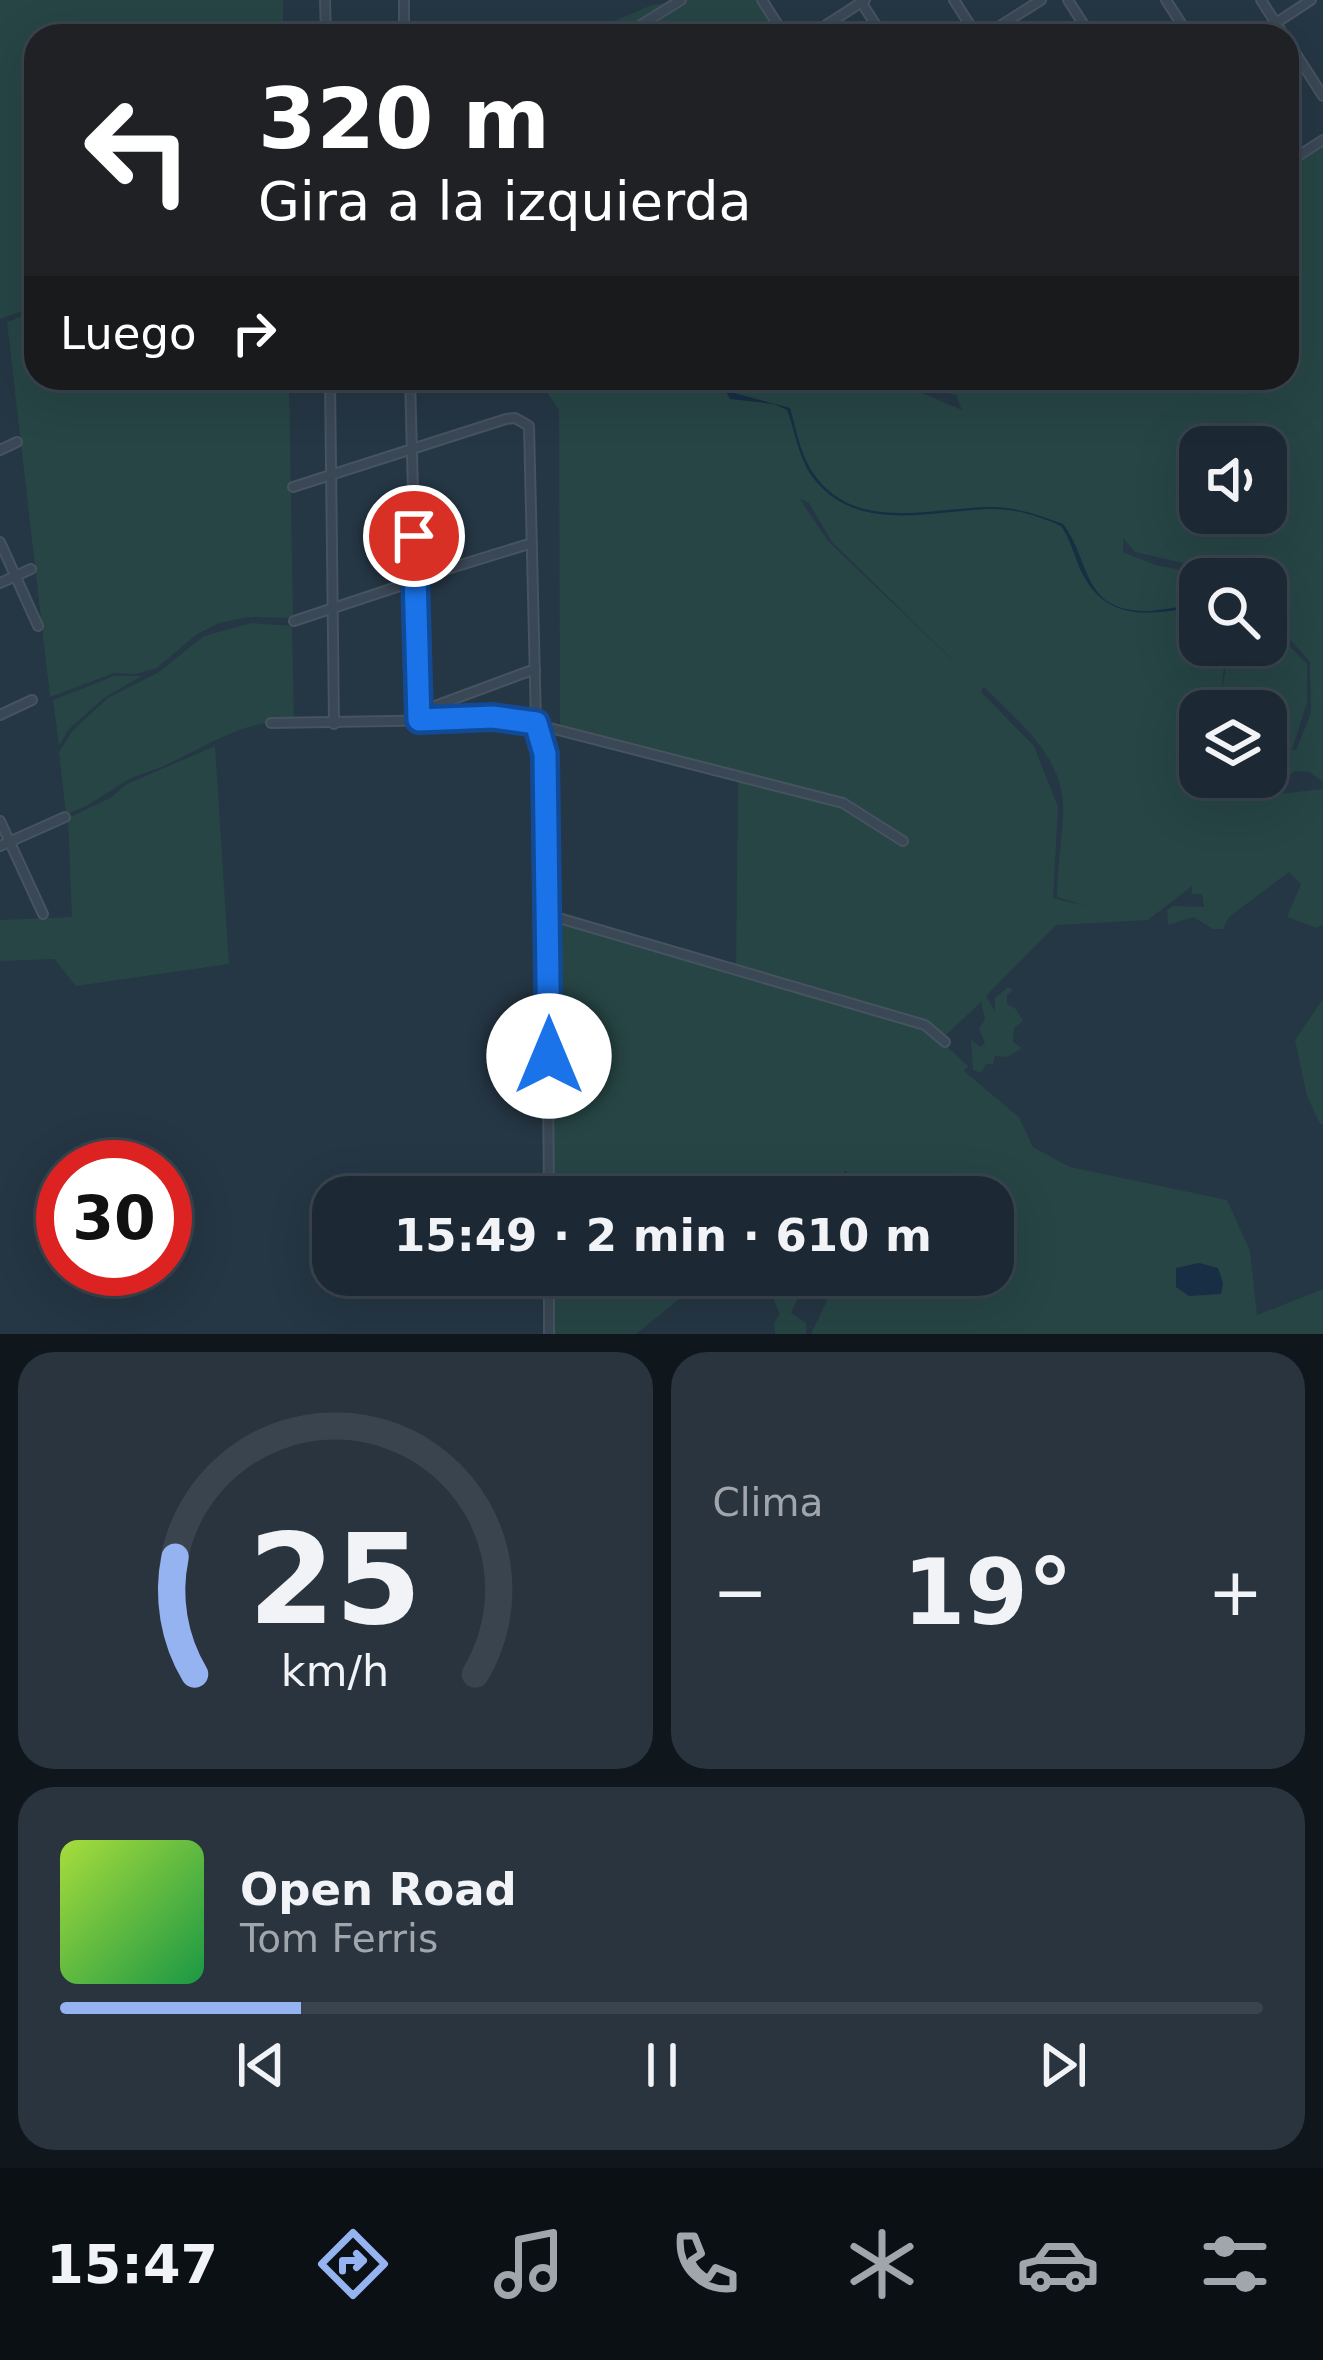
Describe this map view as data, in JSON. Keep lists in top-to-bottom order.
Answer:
{
  "page": {
    "turn": ["320 m", "Gira a la izquierda"],
    "then": "Luego",
    "limit": "30",
    "trip": "15:49 · 2 min · 610 m",
    "tile": "Clima",
    "heat": ["−", "19°", "+"],
    "song": ["Open Road", "Tom Ferris"],
    "tabs": "15:47",
    "gauge": ["25", "km/h"]
  }
}
